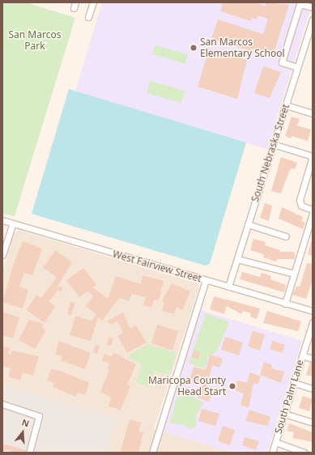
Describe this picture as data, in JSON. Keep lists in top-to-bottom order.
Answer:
{
  "streets": {
    "street": ["South Nebraska Street", "West Fairview Street", "South Palm Lane"]
  },
  "crossings": [
    ["South Nebraska Street", "West Fairview Street"]
  ],
  "parks": ["San Marcos Park"],
  "places": ["San Marcos Elementary School", "Maricopa County Head Start"],
  "north": "top"
}
